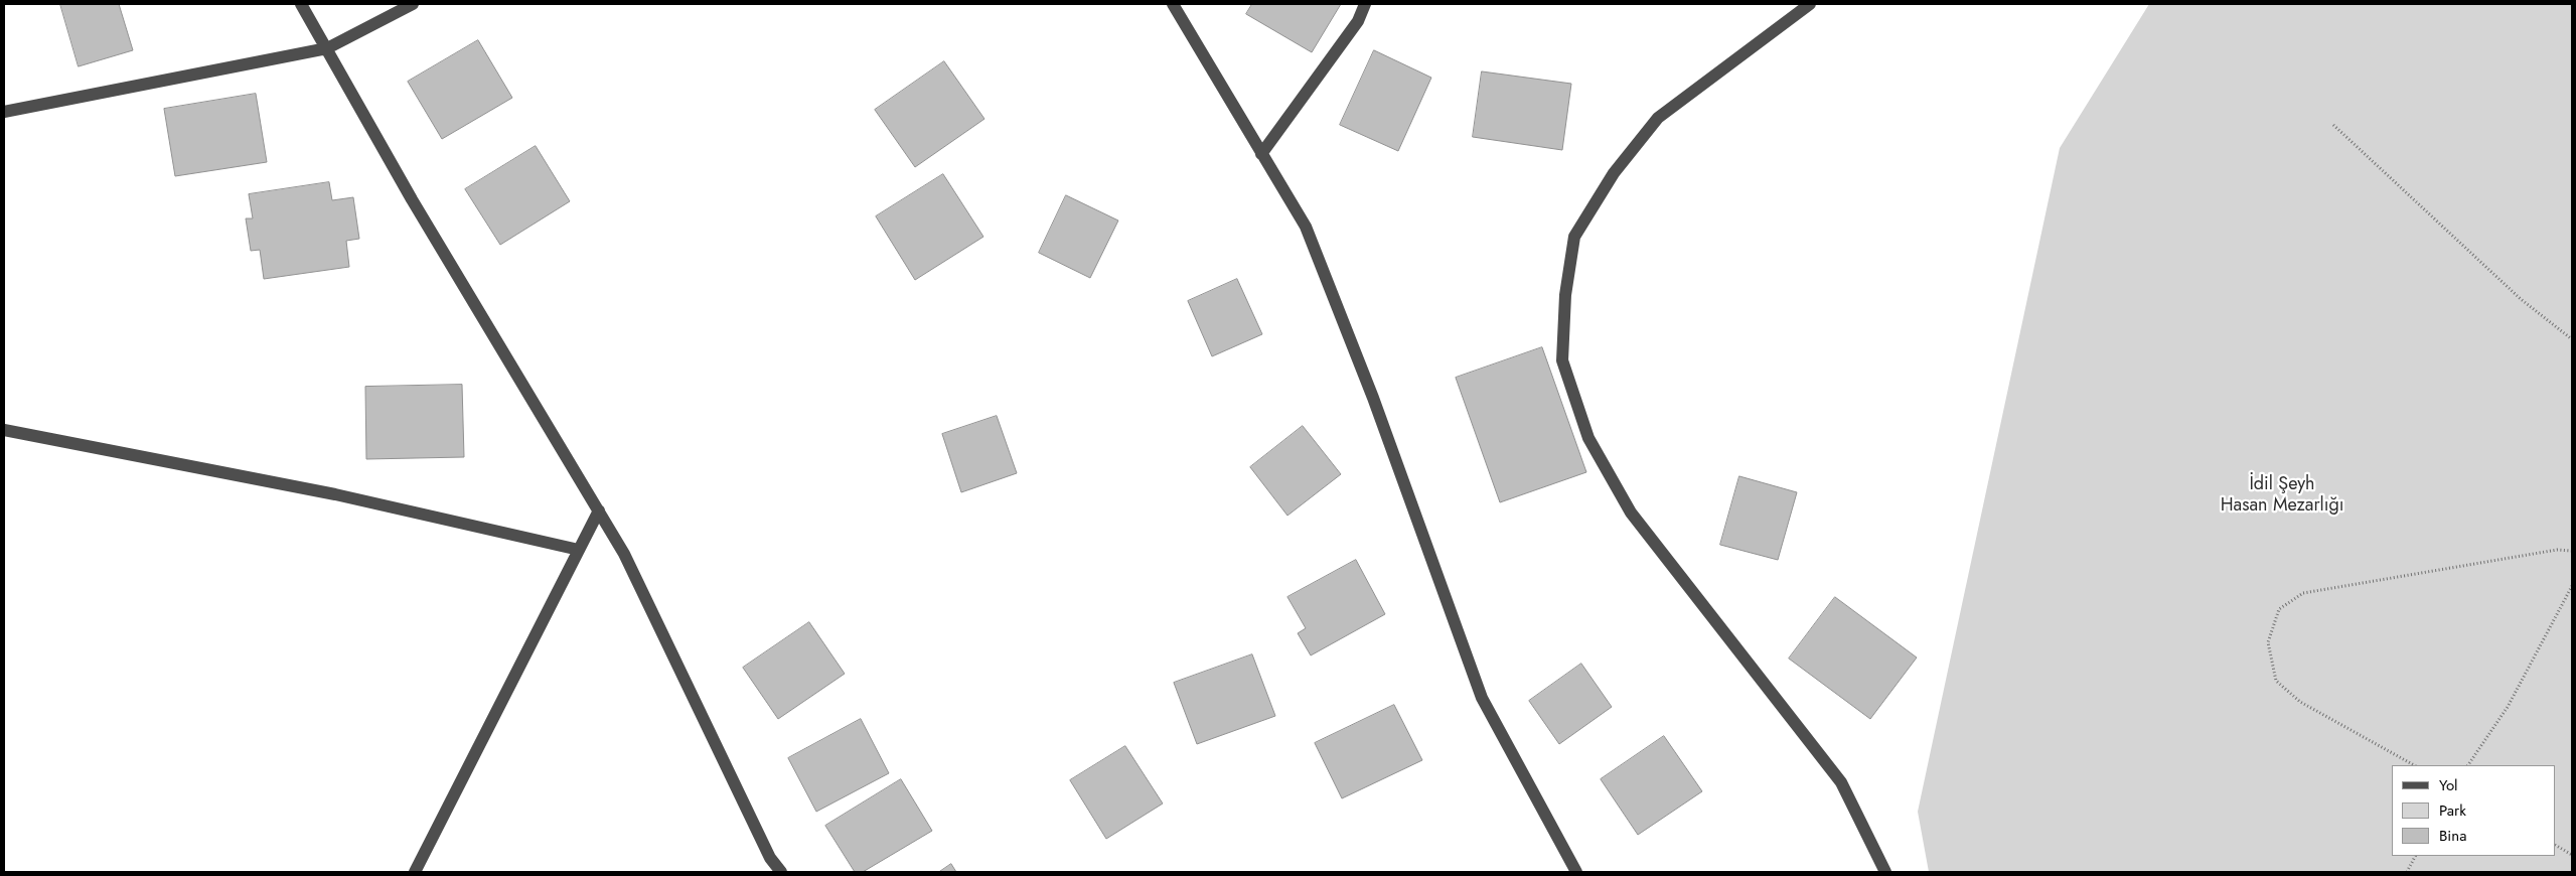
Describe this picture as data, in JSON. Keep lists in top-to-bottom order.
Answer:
{
  "parks": ["İdil Şeyh Hasan Mezarlığı"],
  "legend": ["Yol", "Park", "Bina"]
}
